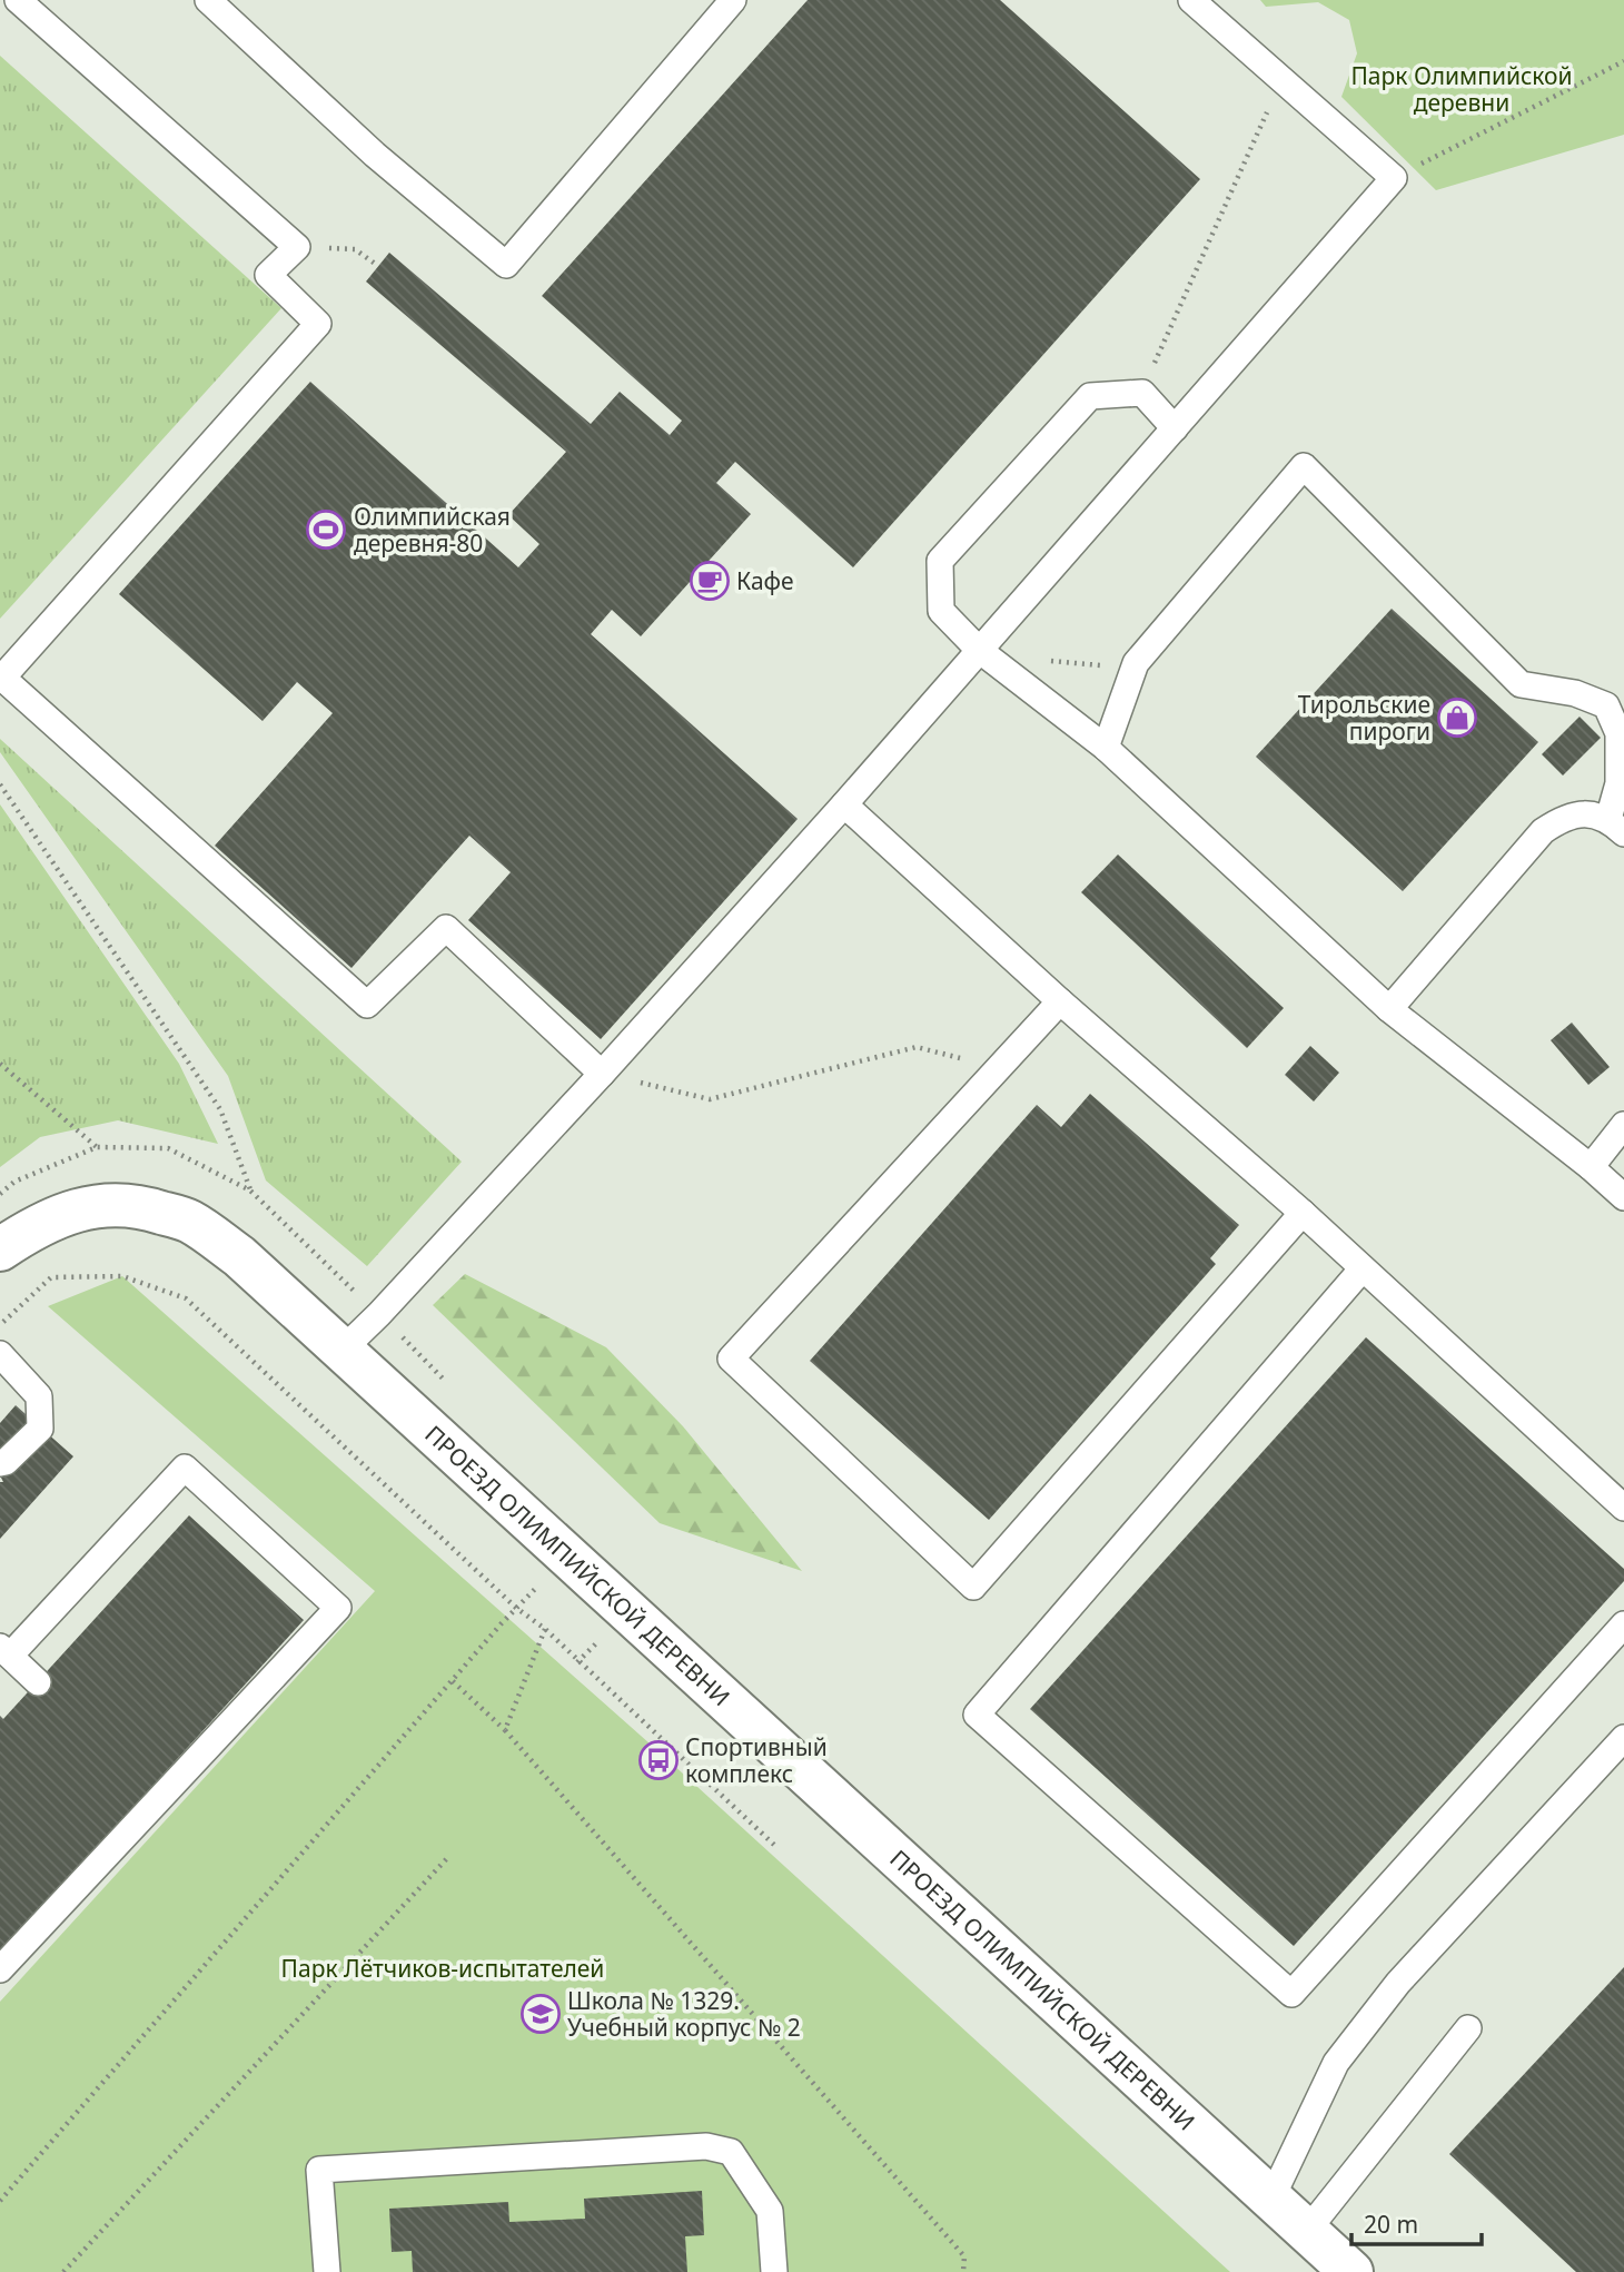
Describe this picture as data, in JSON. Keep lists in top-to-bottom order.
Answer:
{
  "streets": {
    "street": ["ПРОЕЗД ОЛИМПИЙСКОЙ ДЕРЕВНИ"]
  },
  "parks": ["Парк Олимпийской деревни", "Парк Лётчиков-испытателей"],
  "places": {
    "sports": ["Олимпийская деревня-80"],
    "cafe": ["Кафе"],
    "shop": ["Тирольские пироги"],
    "bus stop": ["Спортивный комплекс"],
    "school or university": ["Школа № 1329. Учебный корпус № 2"]
  },
  "scale_bar": "20 m"
}
